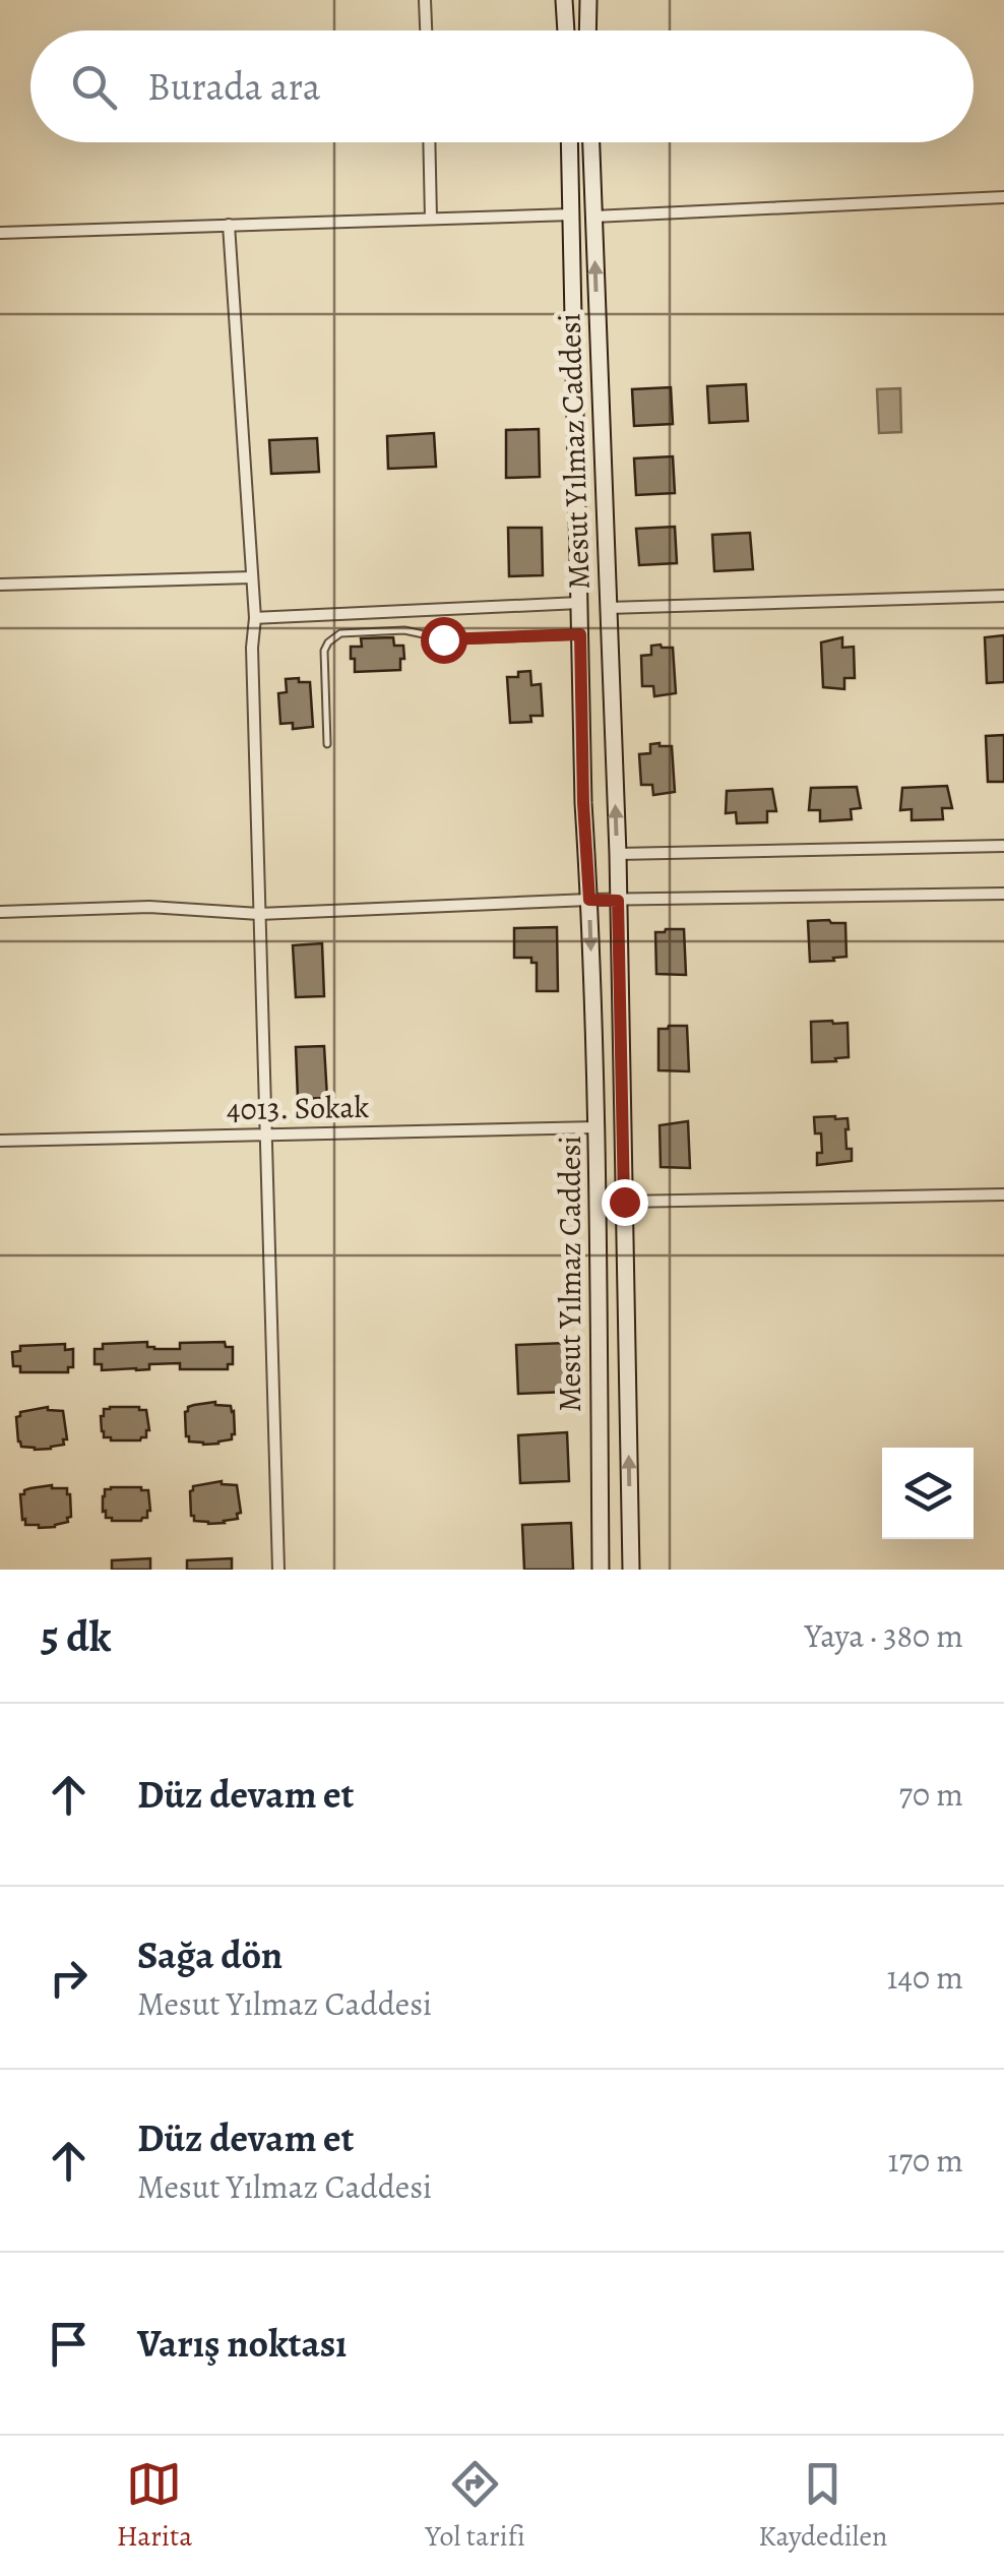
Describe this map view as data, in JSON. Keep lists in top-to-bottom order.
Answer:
{
  "streets": {
    "main road": ["Mesut Yılmaz Caddesi"],
    "street": ["4013. Sokak"]
  },
  "crossings": [
    ["Mesut Yılmaz Caddesi", "4013. Sokak"]
  ],
  "page": {
    "search": "Burada ara",
    "heading": ["5 dk", "Yaya · 380 m"],
    "list": [
      ["Düz devam et", "70 m"],
      ["Sağa dön", "Mesut Yılmaz Caddesi", "140 m"],
      ["Düz devam et", "Mesut Yılmaz Caddesi", "170 m"],
      "Varış noktası"
    ],
    "nav": ["Harita", "Yol tarifi", "Kaydedilen"]
  }
}
